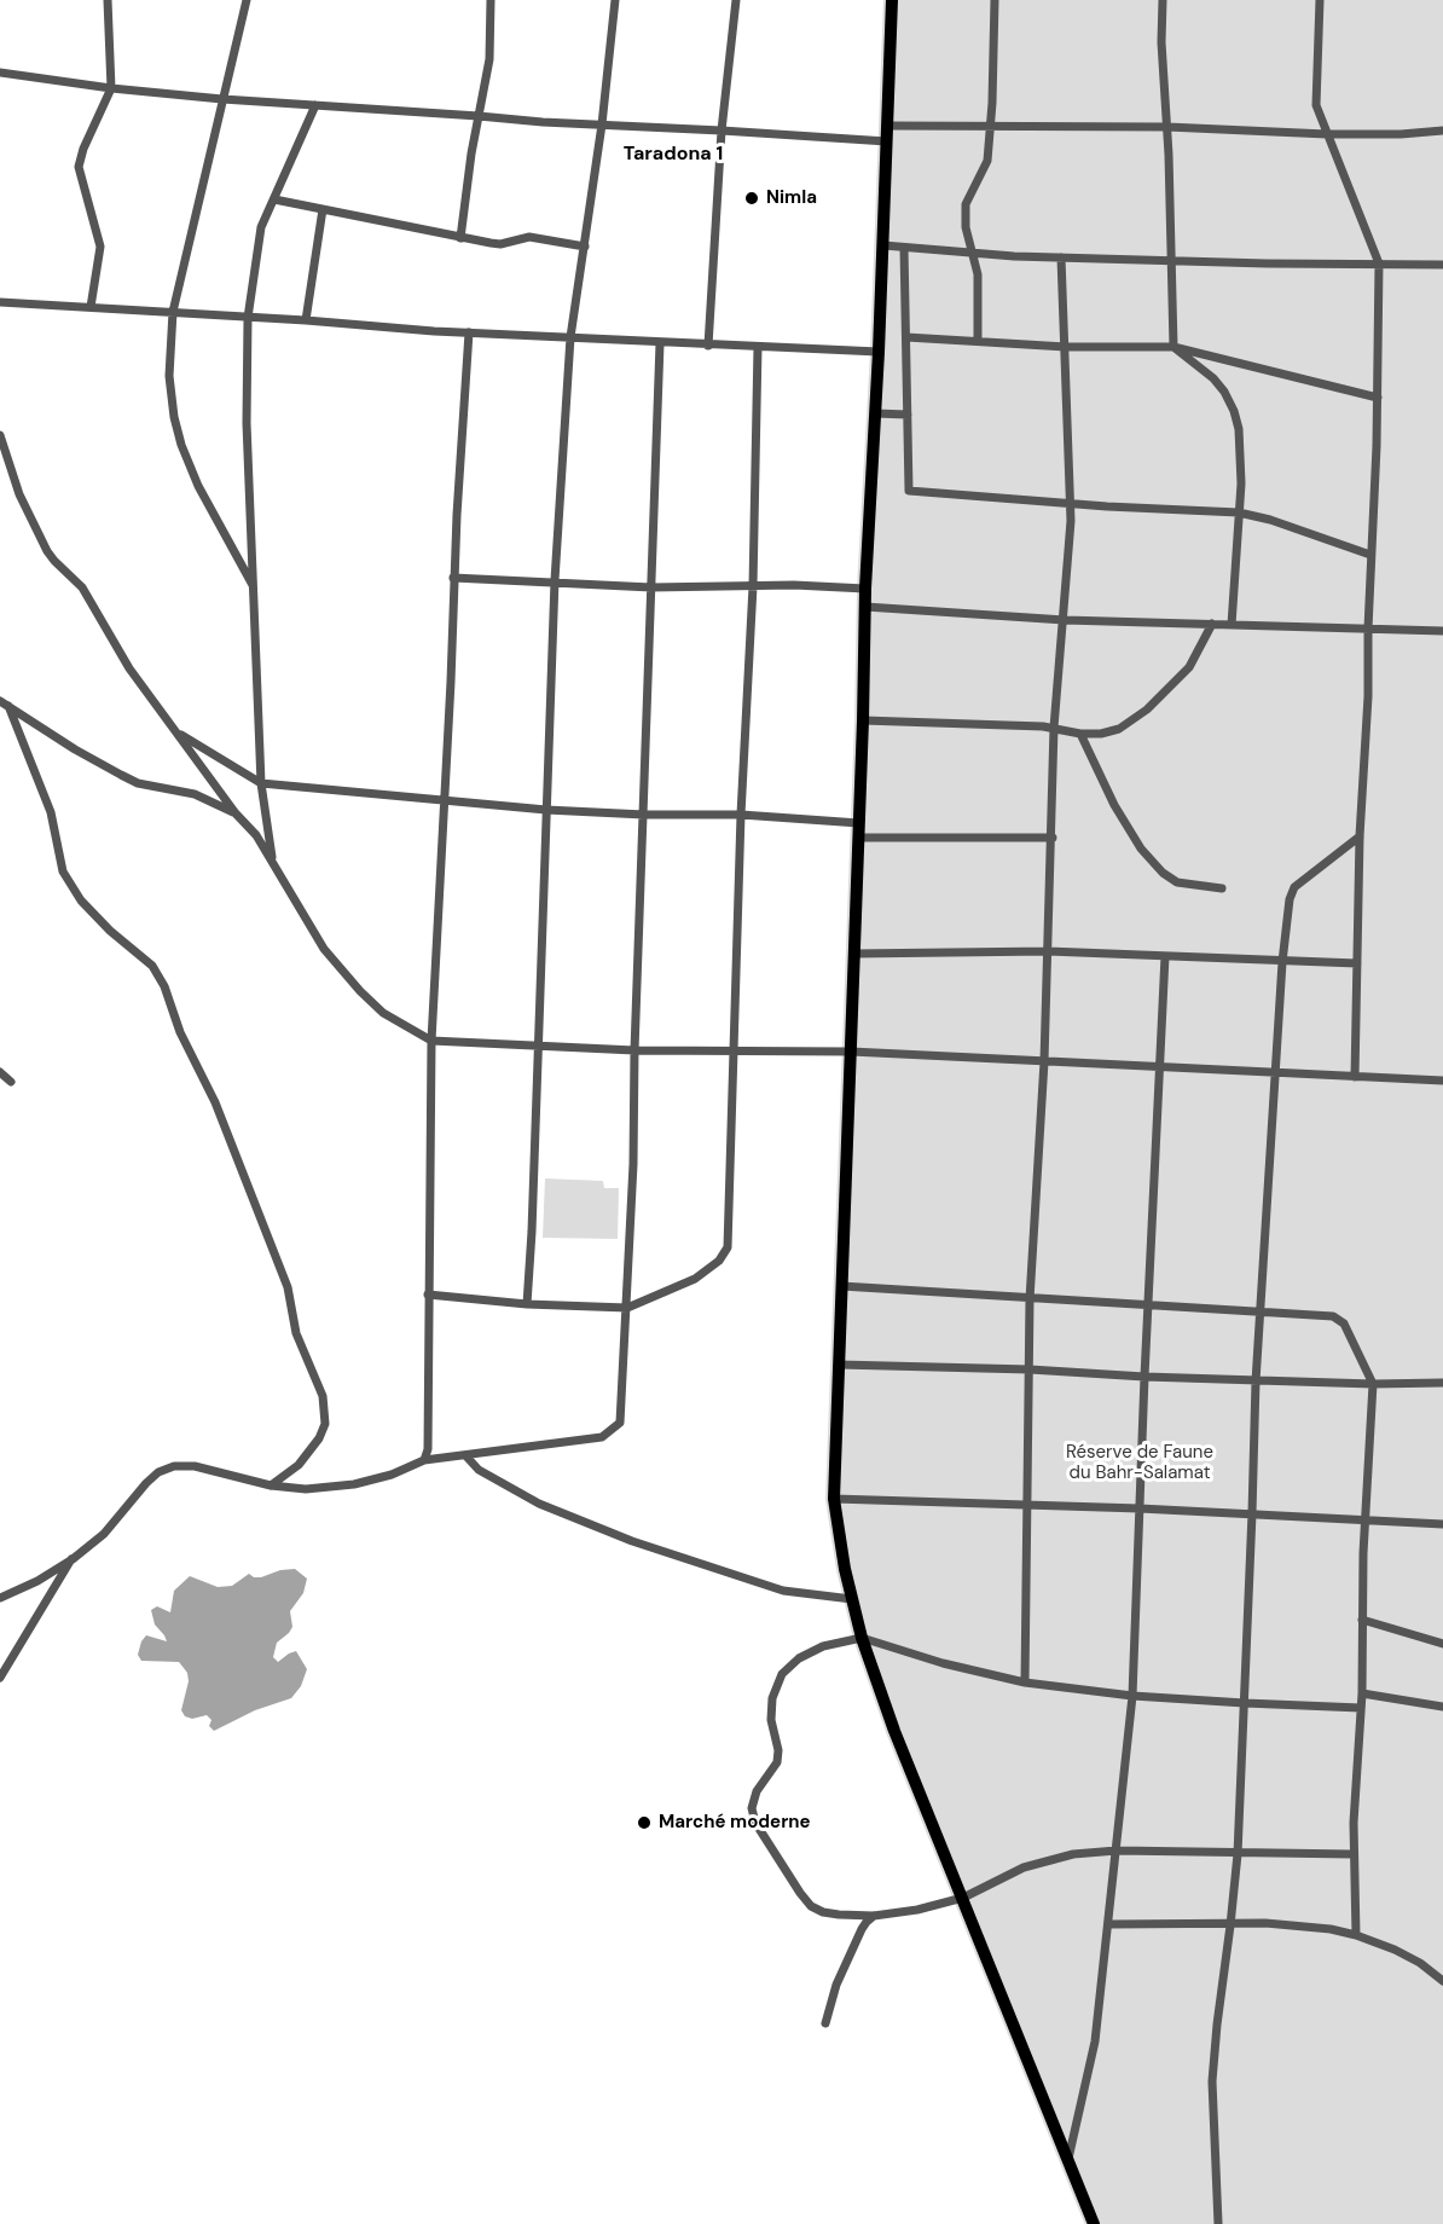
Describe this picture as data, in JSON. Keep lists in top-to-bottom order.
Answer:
{
  "districts": ["Taradona 1"],
  "parks": ["Réserve de Faune du Bahr-Salamat"],
  "places": ["Nimla", "Marché moderne"]
}
